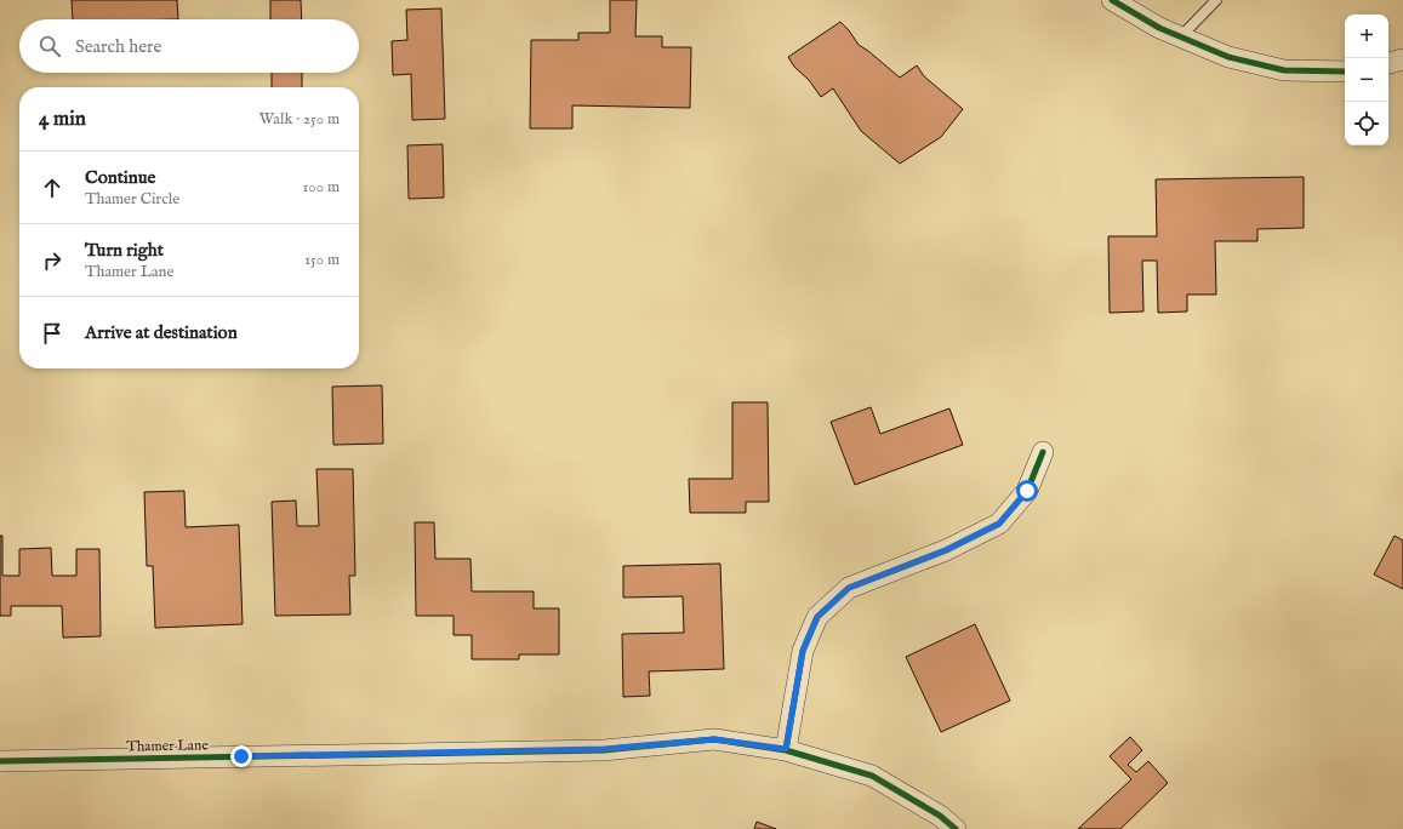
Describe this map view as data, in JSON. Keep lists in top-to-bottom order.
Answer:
{
  "streets": {
    "street": ["Thamer Lane"]
  },
  "page": {
    "map_buttons": ["+", "−"],
    "search": "Search here",
    "heading": ["4 min", "Walk · 250 m"],
    "list": [
      ["Continue", "Thamer Circle", "100 m"],
      ["Turn right", "Thamer Lane", "150 m"],
      "Arrive at destination"
    ]
  }
}
